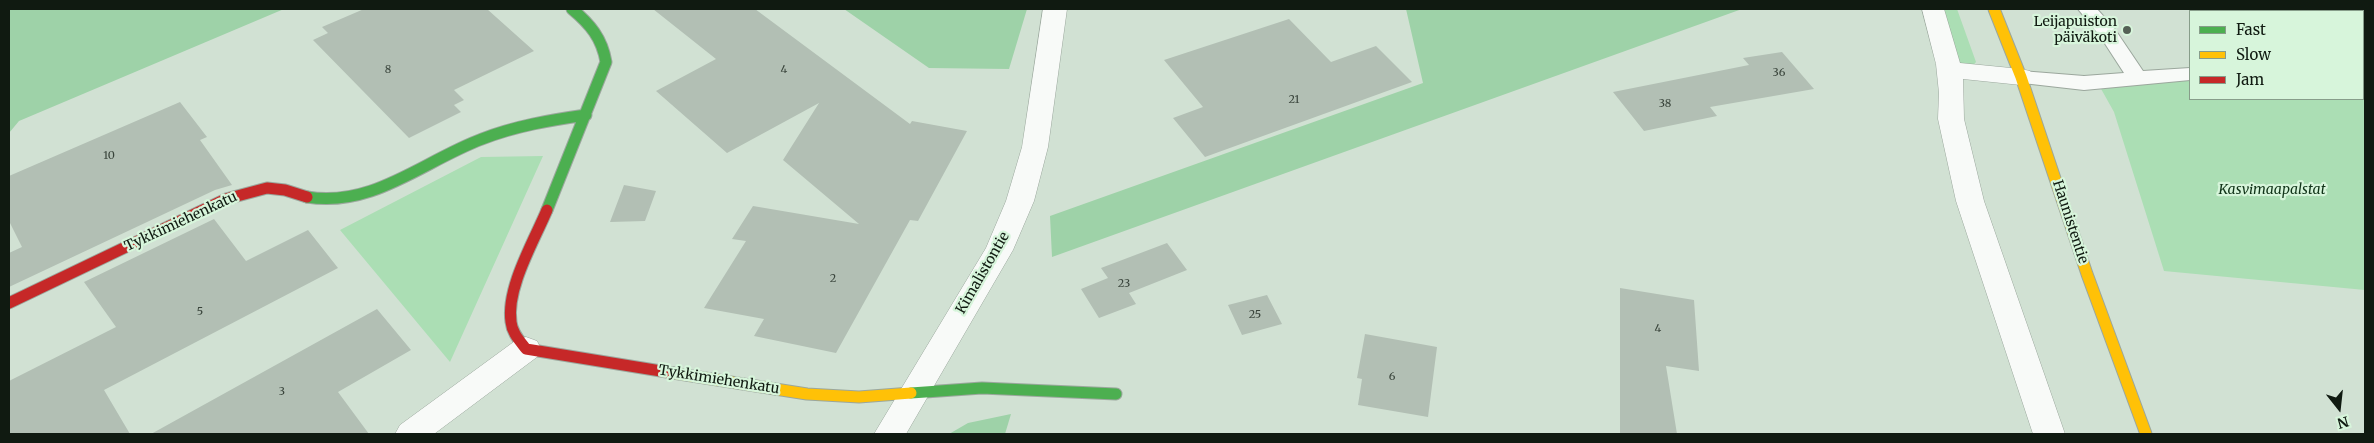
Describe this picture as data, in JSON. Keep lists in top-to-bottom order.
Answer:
{
  "streets": {
    "street": ["Tykkimiehenkatu", "Haunistentie", "Kimalistontie"]
  },
  "crossings": [
    ["Tykkimiehenkatu", "Kimalistontie"]
  ],
  "parks": ["Kasvimaapalstat"],
  "places": ["Leijapuiston päiväkoti"],
  "house_numbers": [
    "8",
    "4",
    "36",
    "21",
    "38",
    "10",
    "2",
    "23",
    "5",
    "25",
    "4",
    "6",
    "3"
  ],
  "legend": ["Fast", "Slow", "Jam"],
  "north": "bottom"
}
